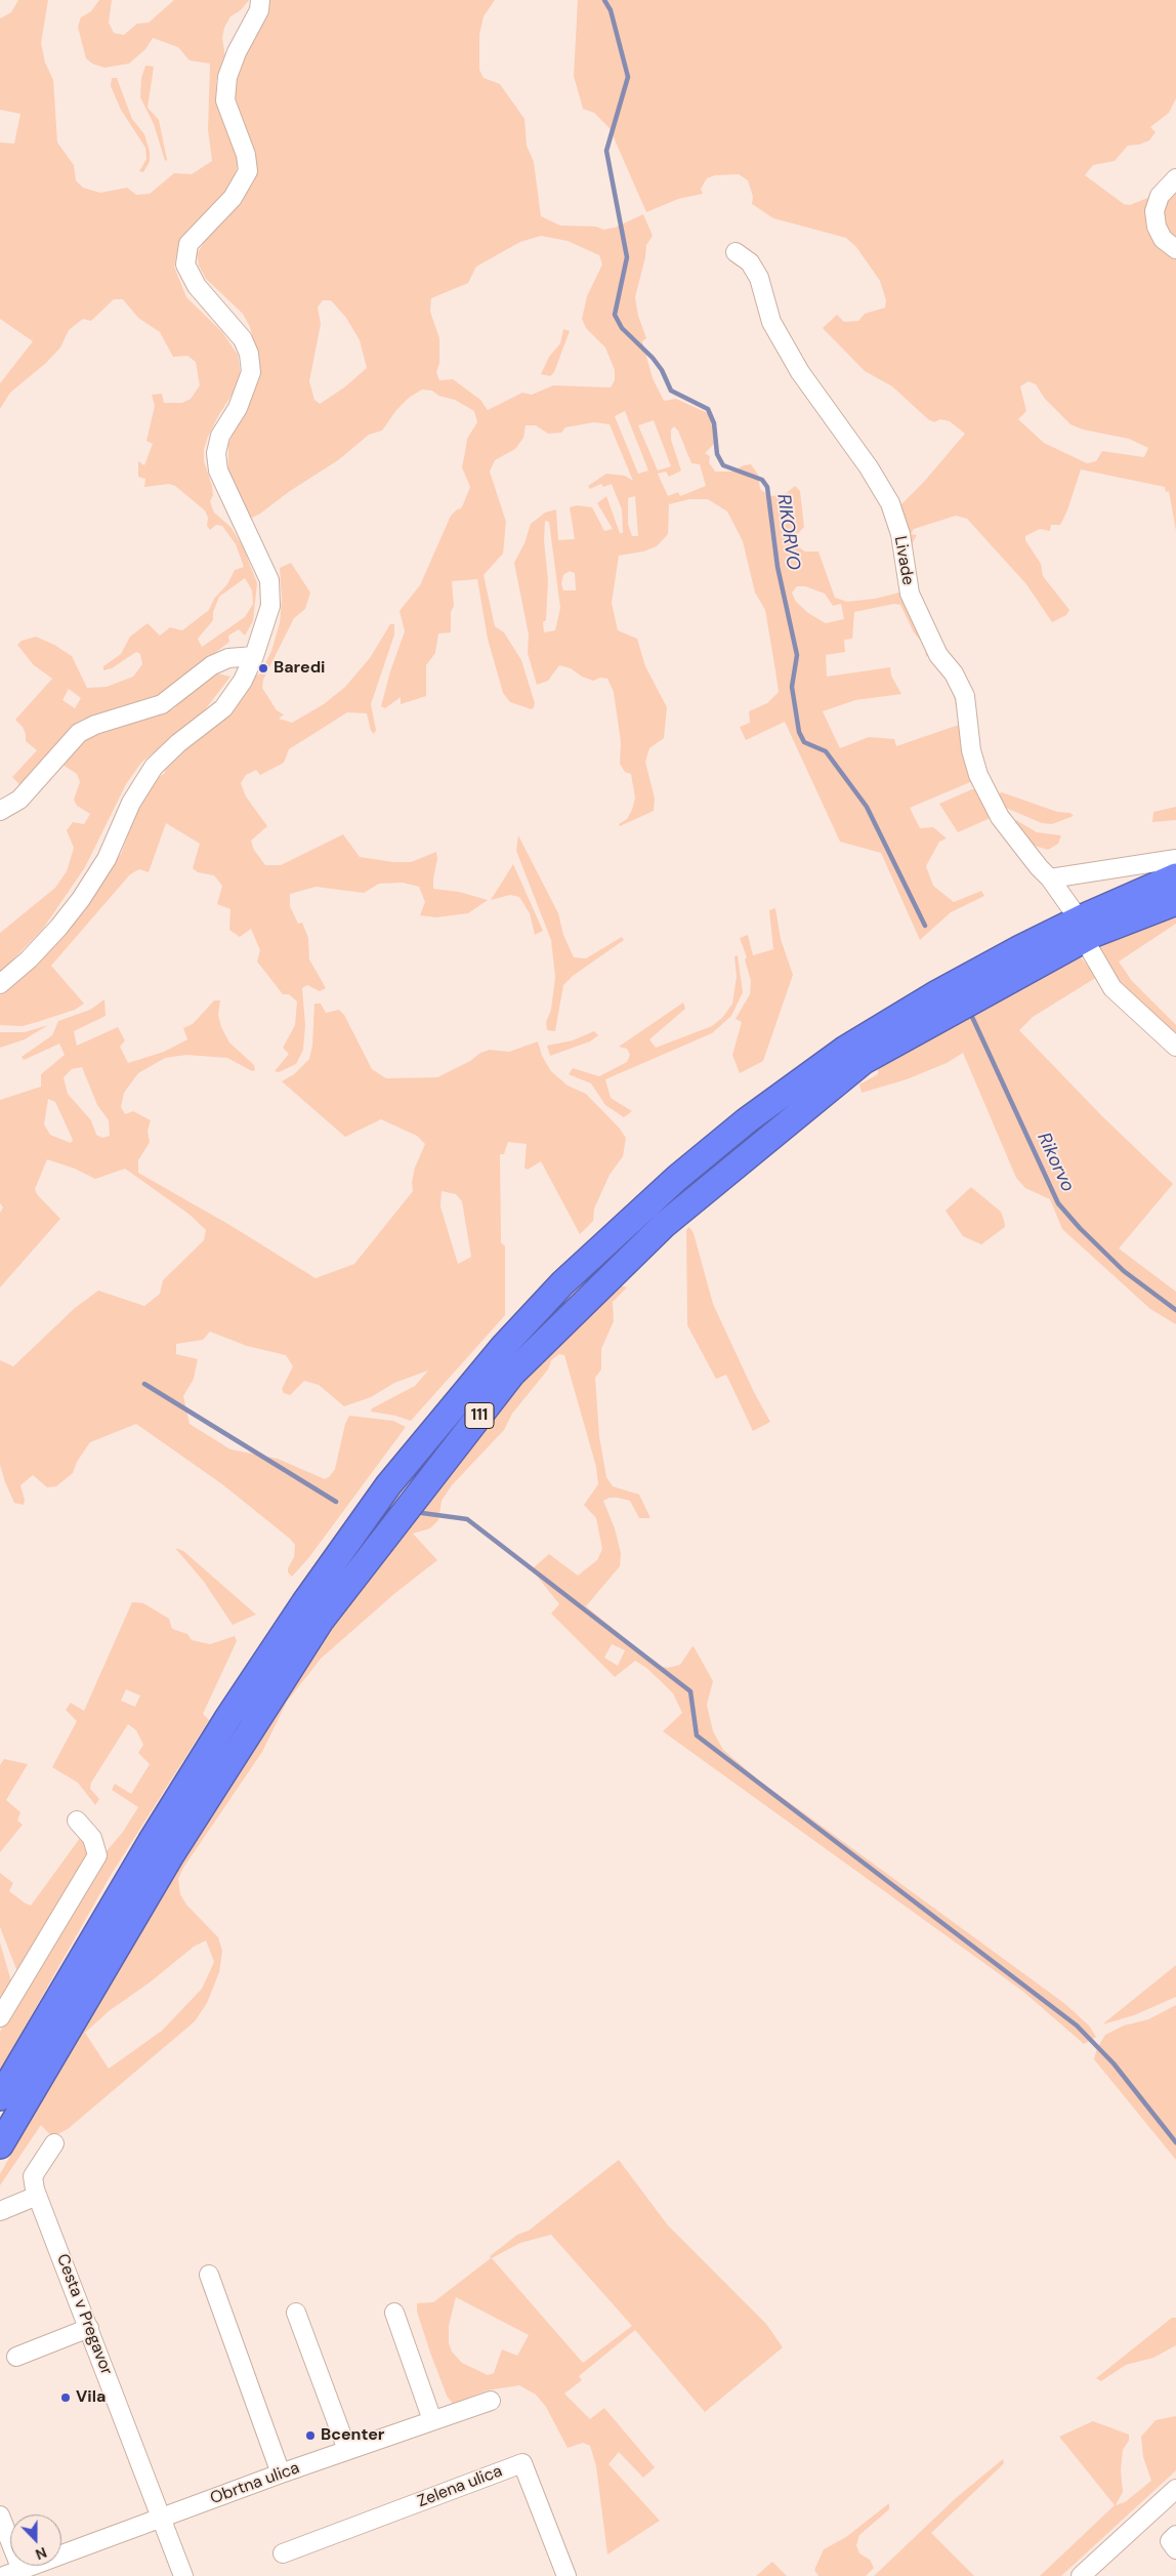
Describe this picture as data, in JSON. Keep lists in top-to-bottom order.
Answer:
{
  "streets": {
    "highway": ["111"],
    "street": [
      "Livade",
      "Cesta v Pregavor",
      "Obrtna ulica",
      "Zelena ulica"
    ]
  },
  "crossings": [
    ["Cesta v Pregavor", "Obrtna ulica"]
  ],
  "water": ["RIKORVO", "Rikorvo"],
  "places": ["Baredi", "Vila", "Bcenter"],
  "north": "bottom"
}
